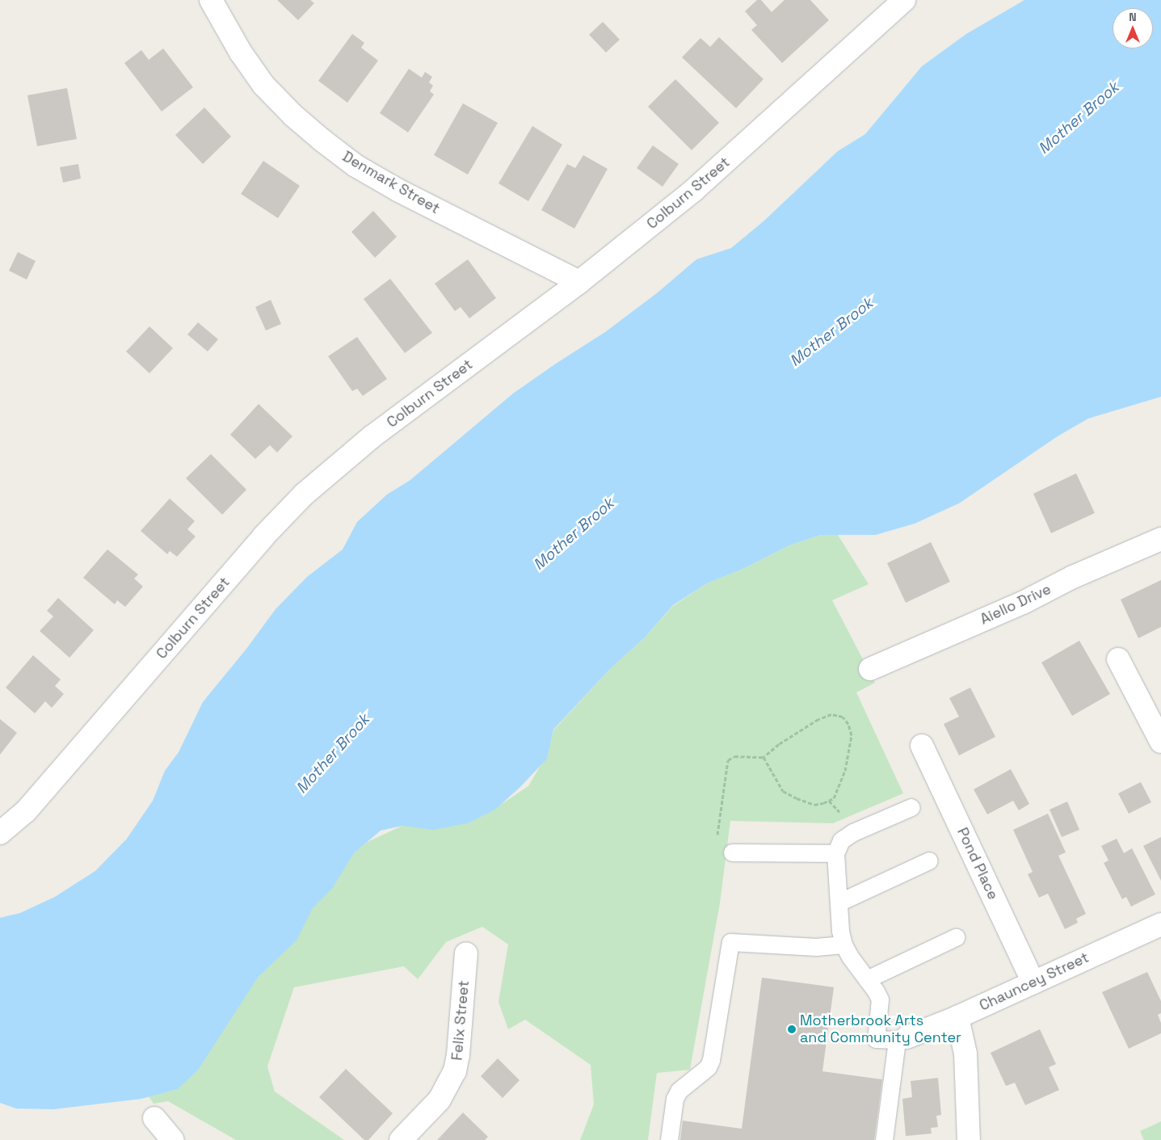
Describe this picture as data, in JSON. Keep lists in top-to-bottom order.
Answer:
{
  "streets": {
    "street": [
      "Denmark Street",
      "Colburn Street",
      "Aiello Drive",
      "Pond Place",
      "Chauncey Street",
      "Felix Street"
    ]
  },
  "crossings": [
    ["Denmark Street", "Colburn Street"],
    ["Pond Place", "Chauncey Street"]
  ],
  "water": ["Mother Brook"],
  "places": ["Motherbrook Arts and Community Center"],
  "north": "top"
}
